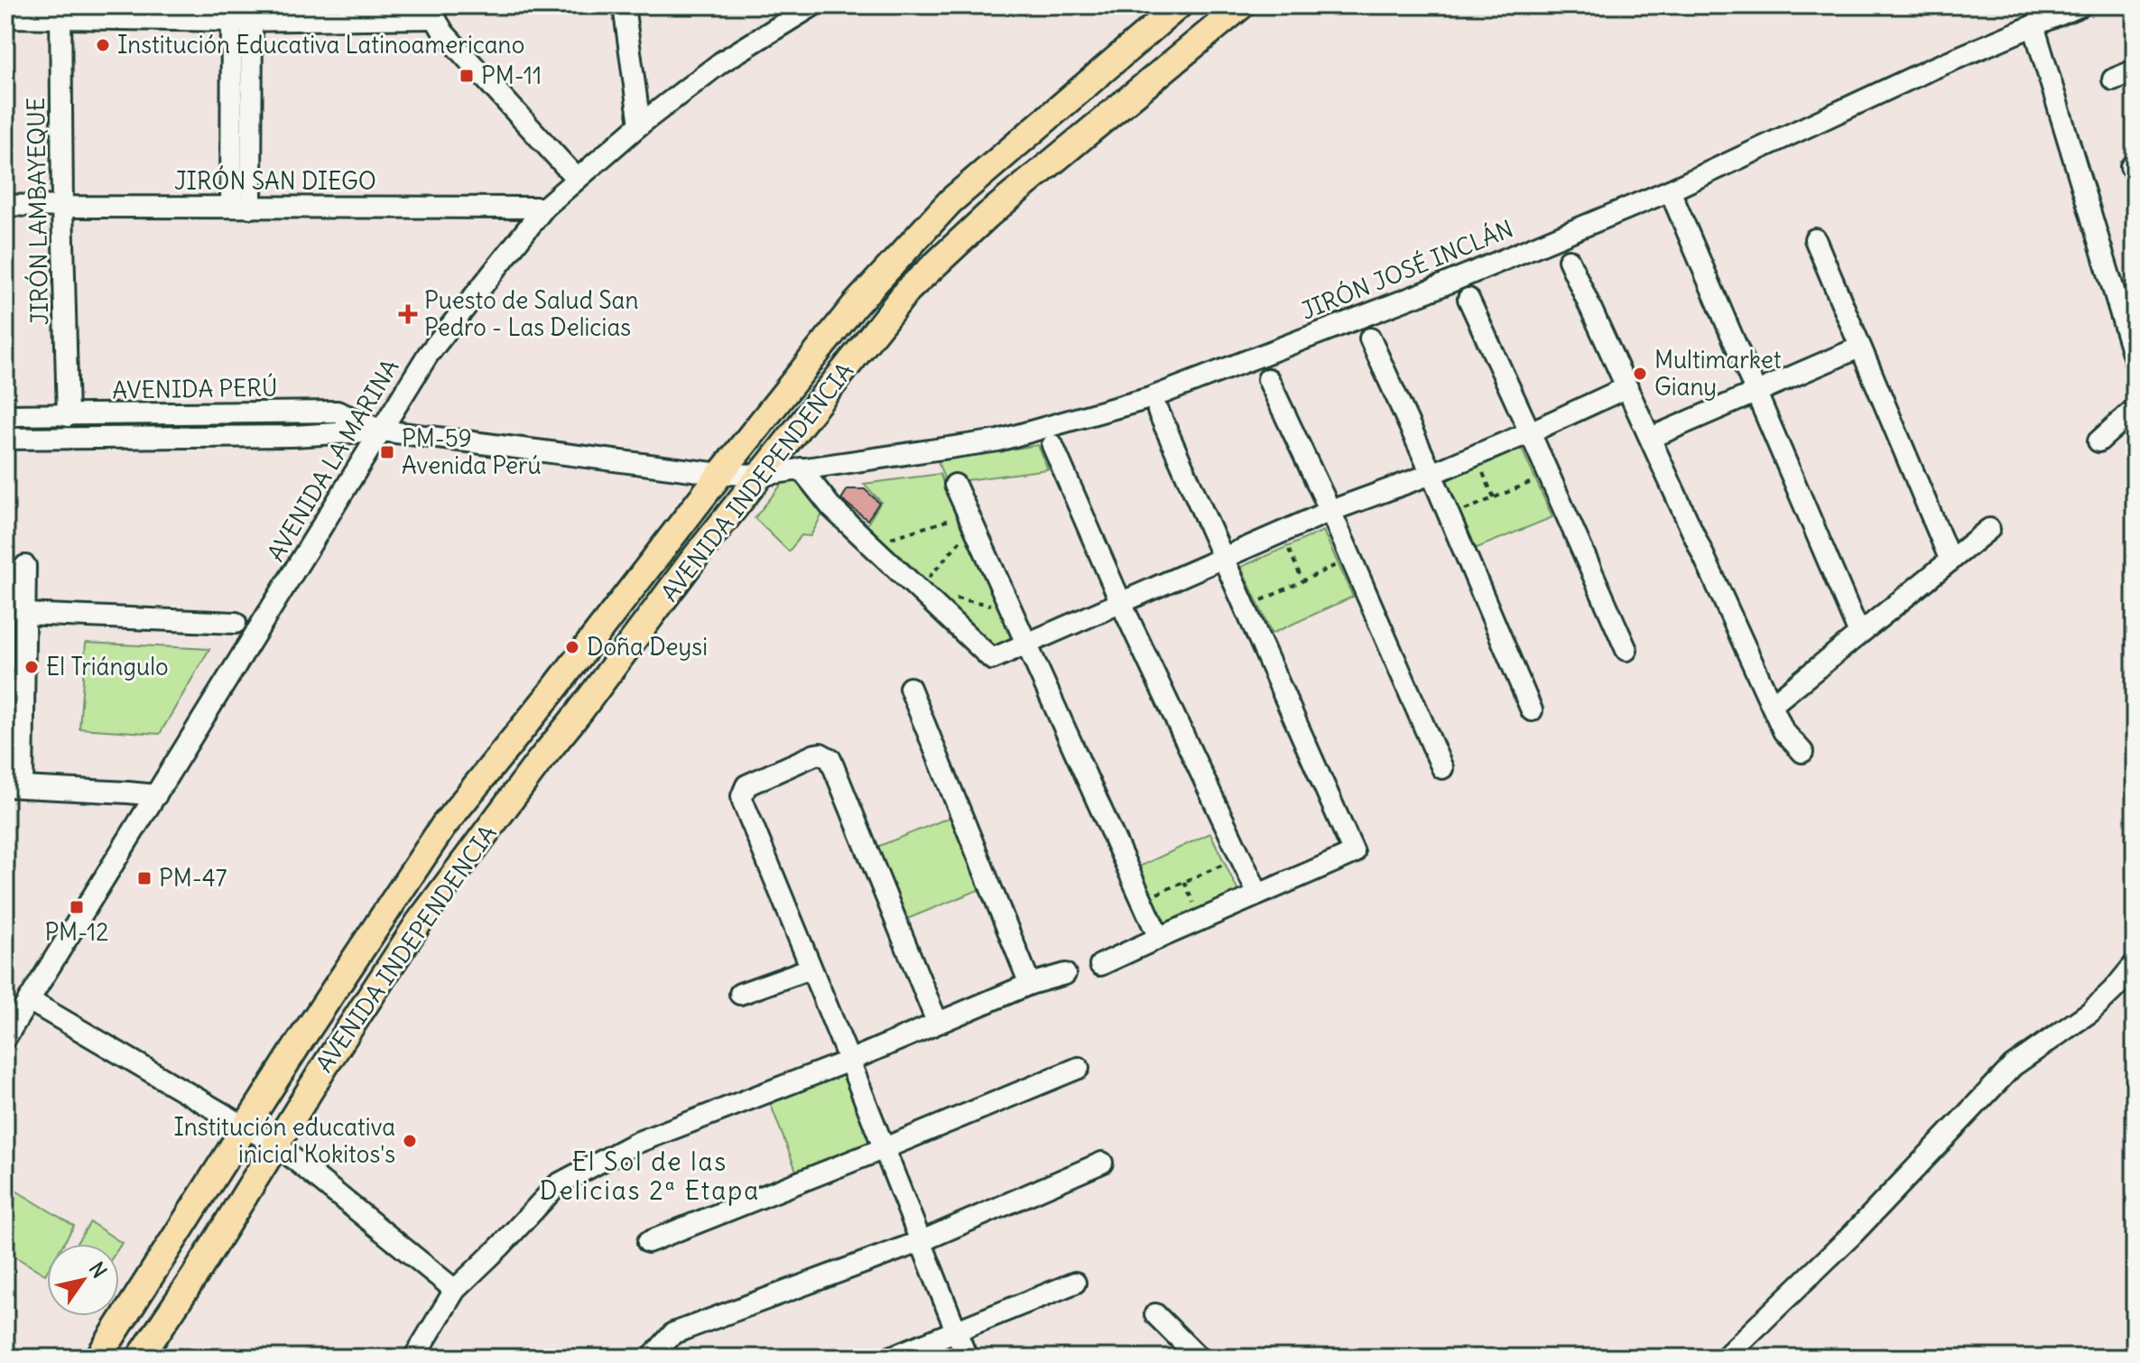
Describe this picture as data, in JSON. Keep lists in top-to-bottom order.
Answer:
{
  "streets": {
    "main road": ["AVENIDA INDEPENDENCIA"],
    "street": [
      "JIRÓN SAN DIEGO",
      "JIRÓN LAMBAYEQUE",
      "JIRÓN JOSÉ INCLÁN",
      "AVENIDA PERÚ",
      "AVENIDA LA MARINA"
    ]
  },
  "crossings": [
    ["JIRÓN SAN DIEGO", "JIRÓN LAMBAYEQUE"],
    ["JIRÓN SAN DIEGO", "AVENIDA LA MARINA"],
    ["JIRÓN LAMBAYEQUE", "AVENIDA PERÚ"],
    ["JIRÓN JOSÉ INCLÁN", "AVENIDA PERÚ"],
    ["JIRÓN JOSÉ INCLÁN", "AVENIDA INDEPENDENCIA"],
    ["AVENIDA PERÚ", "AVENIDA LA MARINA"],
    ["AVENIDA PERÚ", "AVENIDA INDEPENDENCIA"]
  ],
  "districts": ["El Sol de las Delicias 2ª Etapa"],
  "places": {
    "other": [
      "Institución Educativa Latinoamericano",
      "Multimarket Giany",
      "Doña Deysi",
      "El Triángulo",
      "Institución educativa inicial Kokitos's"
    ],
    "transit": [
      "PM-11",
      "PM-59 Avenida Perú",
      "PM-47",
      "PM-12"
    ],
    "health": ["Puesto de Salud San Pedro - Las Delicias"]
  },
  "north": "top right"
}
